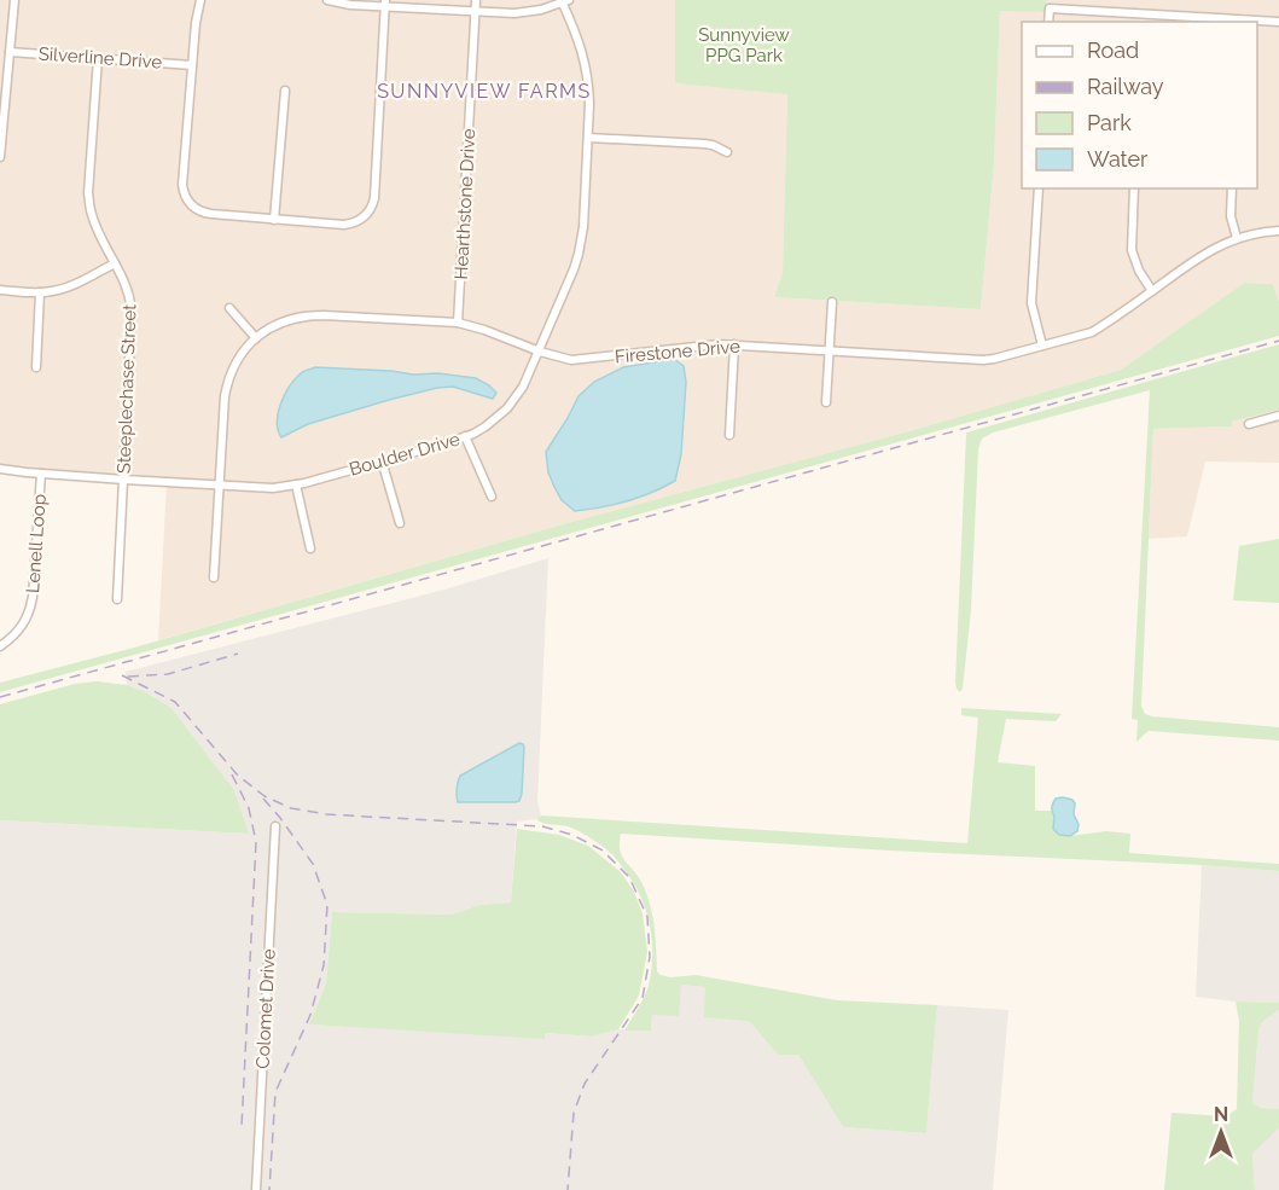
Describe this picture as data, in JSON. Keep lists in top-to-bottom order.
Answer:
{
  "streets": {
    "street": [
      "Silverline Drive",
      "Hearthstone Drive",
      "Firestone Drive",
      "Steeplechase Street",
      "Boulder Drive",
      "Lenell Loop",
      "Colomet Drive"
    ]
  },
  "crossings": [
    ["Silverline Drive", "Steeplechase Street"],
    ["Hearthstone Drive", "Firestone Drive"],
    ["Firestone Drive", "Boulder Drive"],
    ["Steeplechase Street", "Boulder Drive"],
    ["Boulder Drive", "Lenell Loop"]
  ],
  "districts": ["SUNNYVIEW FARMS"],
  "parks": ["Sunnyview PPG Park"],
  "legend": [
    "Road",
    "Railway",
    "Park",
    "Water"
  ],
  "north": "top"
}
